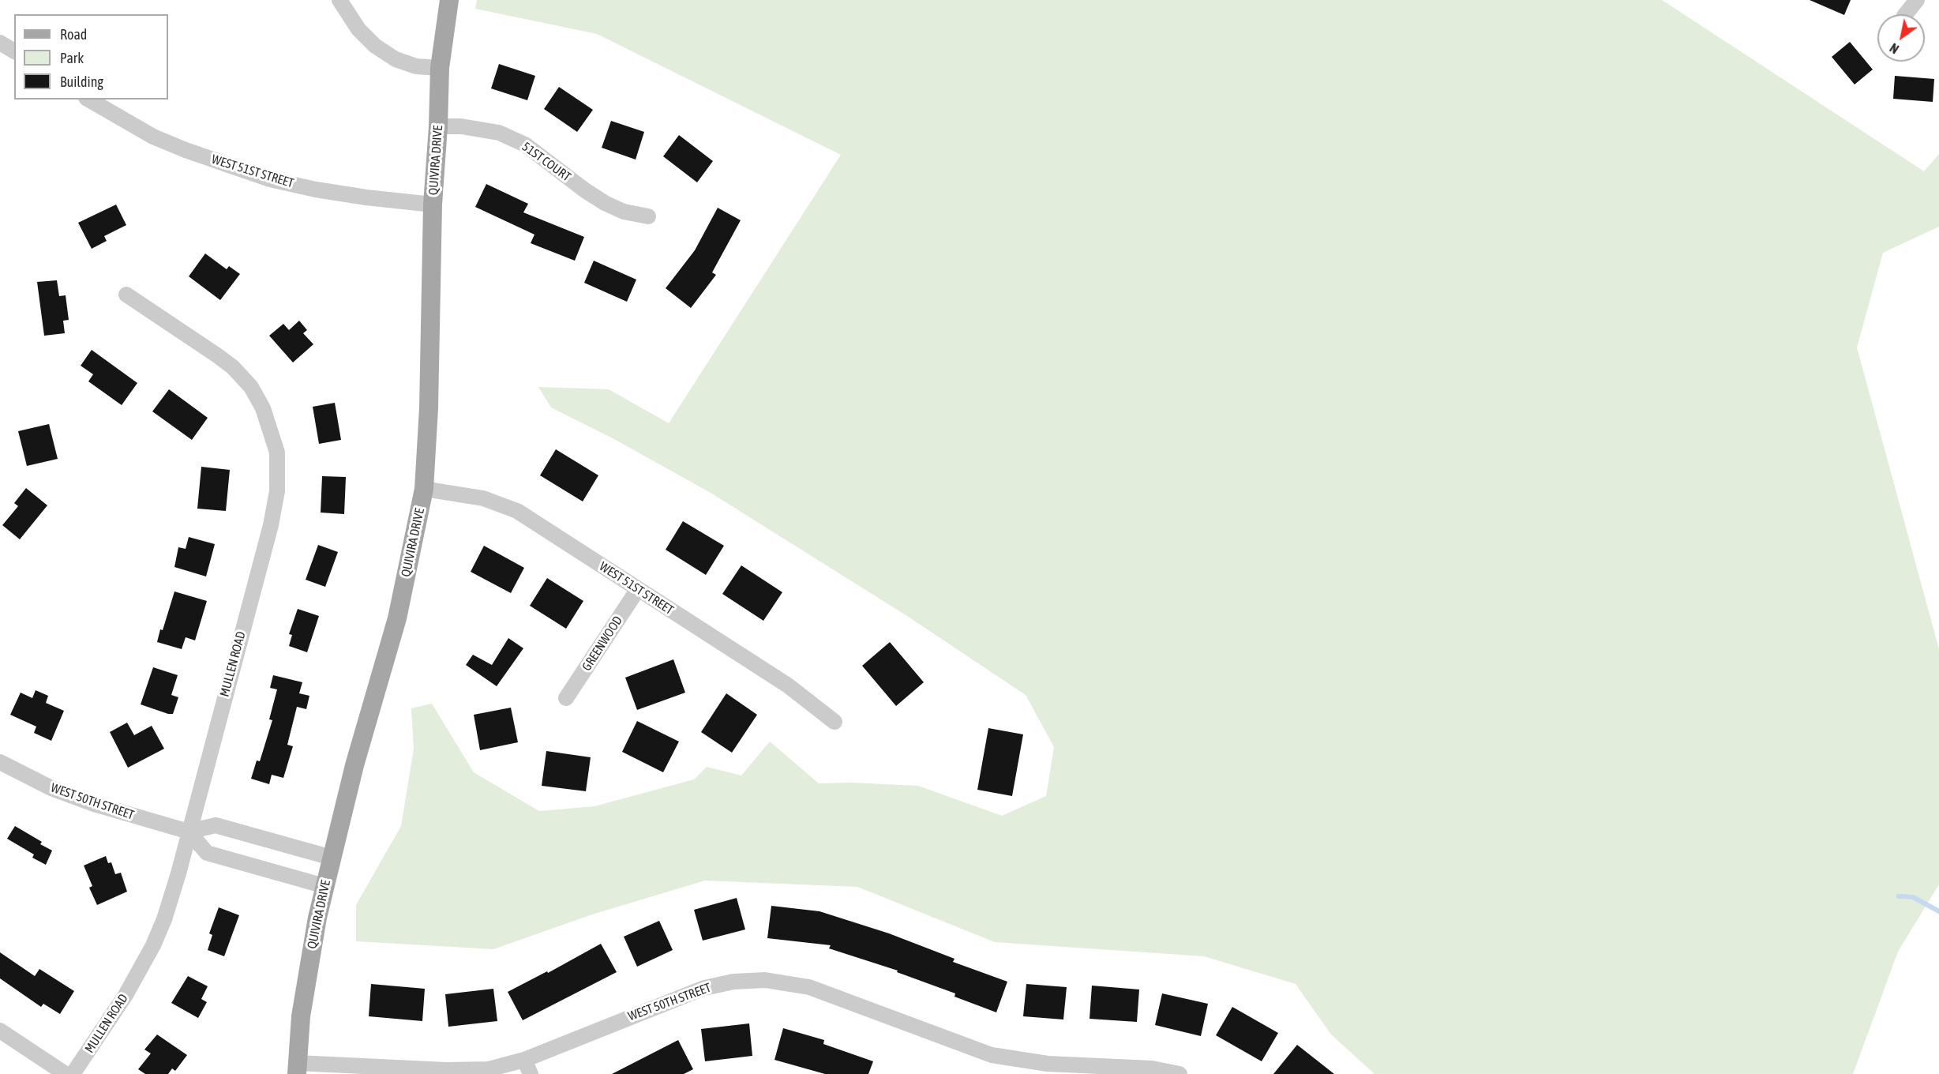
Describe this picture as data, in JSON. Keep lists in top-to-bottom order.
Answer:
{
  "streets": {
    "main road": ["QUIVIRA DRIVE"],
    "street": [
      "51ST COURT",
      "WEST 51ST STREET",
      "GREENWOOD",
      "MULLEN ROAD",
      "WEST 50TH STREET"
    ]
  },
  "crossings": [
    ["QUIVIRA DRIVE", "51ST COURT"],
    ["QUIVIRA DRIVE", "WEST 51ST STREET"],
    ["QUIVIRA DRIVE", "WEST 50TH STREET"],
    ["WEST 51ST STREET", "GREENWOOD"],
    ["MULLEN ROAD", "WEST 50TH STREET"]
  ],
  "legend": ["Road", "Park", "Building"],
  "north": "bottom left"
}
